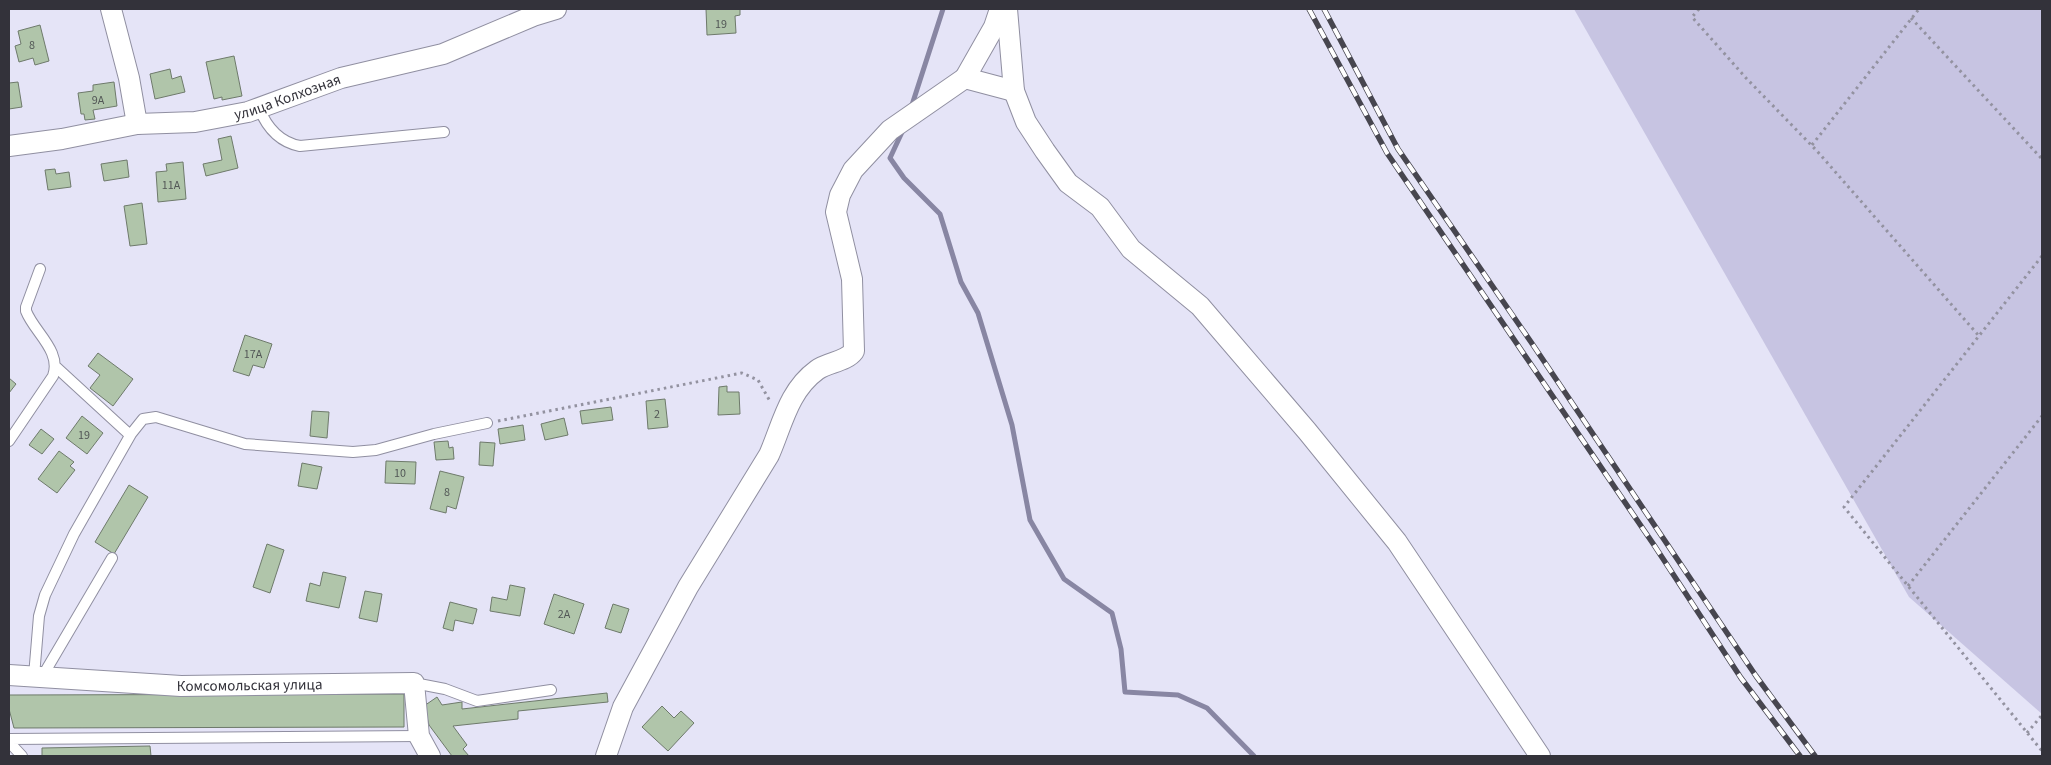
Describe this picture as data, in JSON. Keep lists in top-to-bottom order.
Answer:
{
  "streets": {
    "street": ["улица Колхозная", "Комсомольская улица"]
  },
  "house_numbers": [
    "19",
    "8",
    "9А",
    "11А",
    "17А",
    "2",
    "19",
    "10",
    "8",
    "2А"
  ]
}
